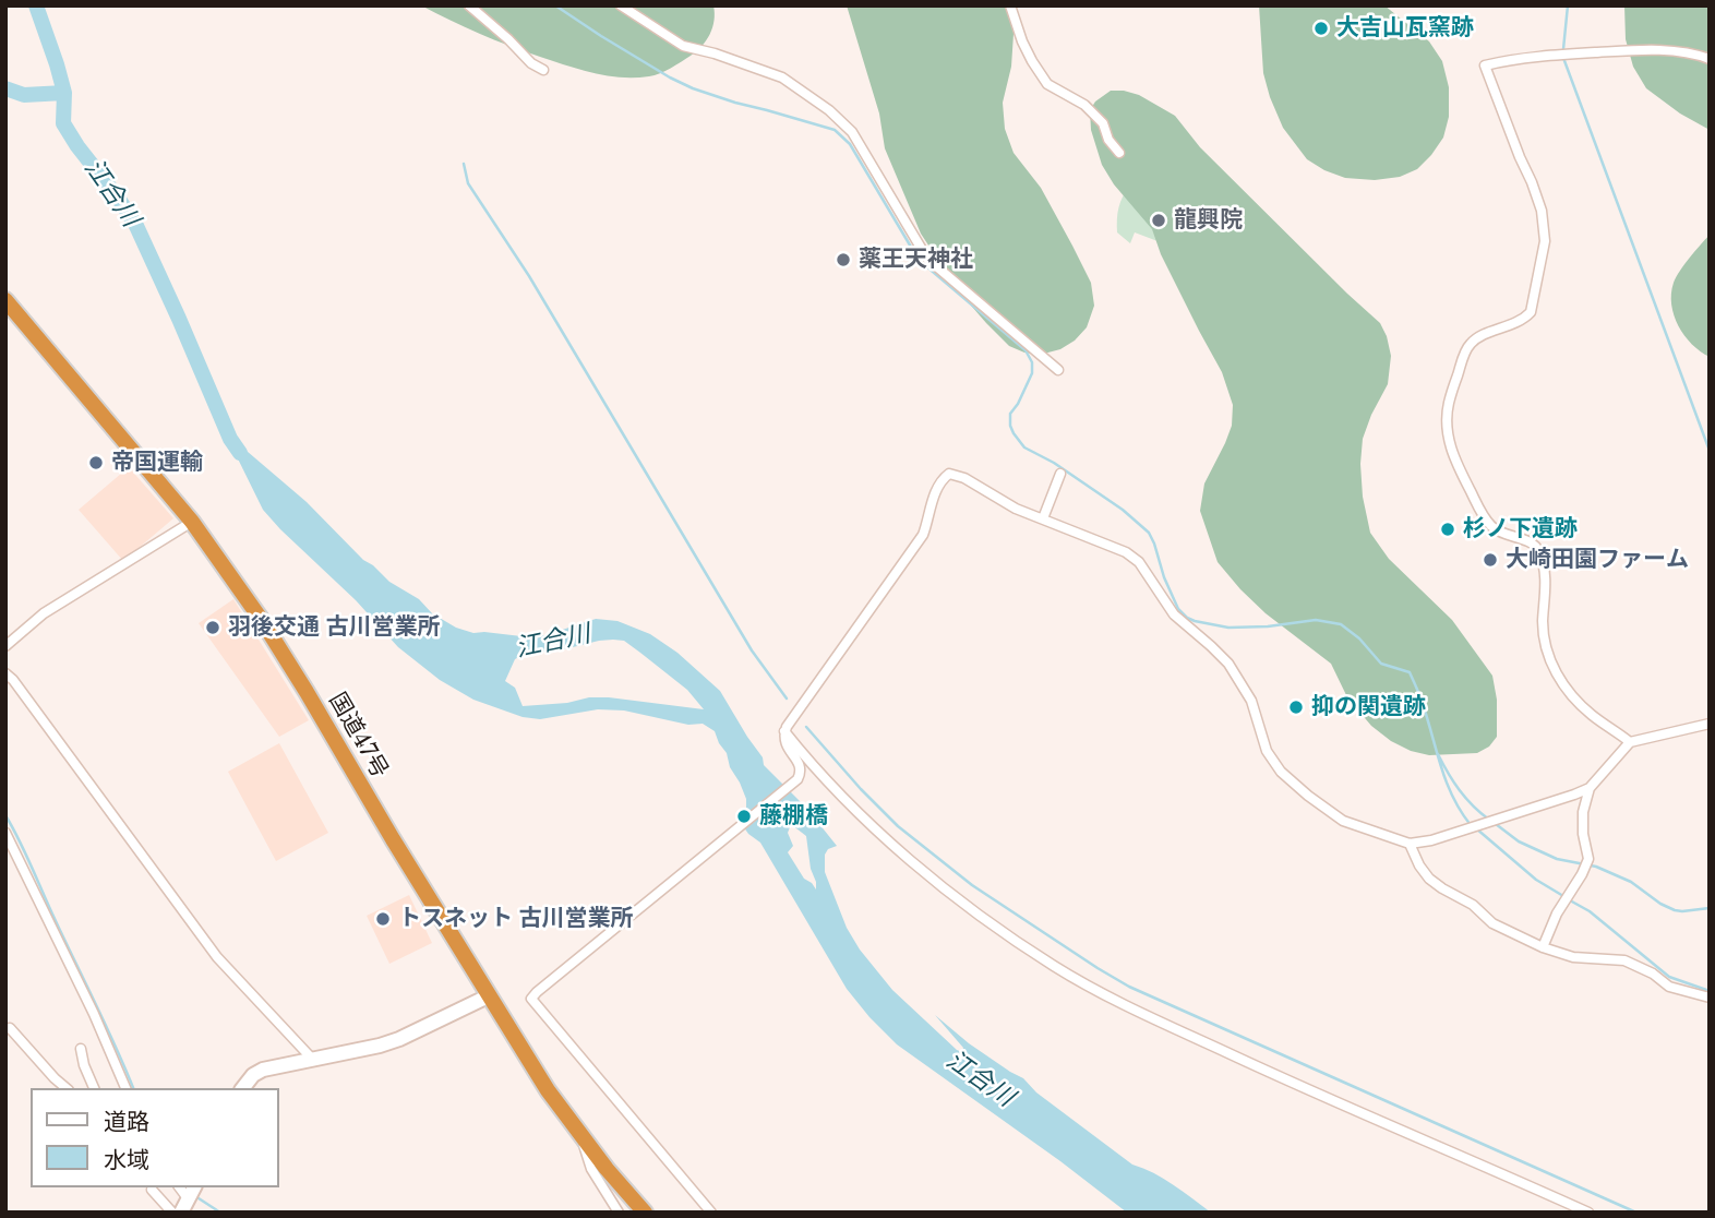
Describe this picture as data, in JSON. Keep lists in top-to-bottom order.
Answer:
{
  "streets": {
    "highway": ["国道47号"]
  },
  "water": ["江合川"],
  "places": [
    "大吉山瓦窯跡",
    "龍興院",
    "薬王天神社",
    "帝国運輸",
    "杉ノ下遺跡",
    "大崎田園ファーム",
    "羽後交通 古川営業所",
    "抑の関遺跡",
    "藤棚橋",
    "トスネット 古川営業所"
  ],
  "legend": ["道路", "水域"]
}
